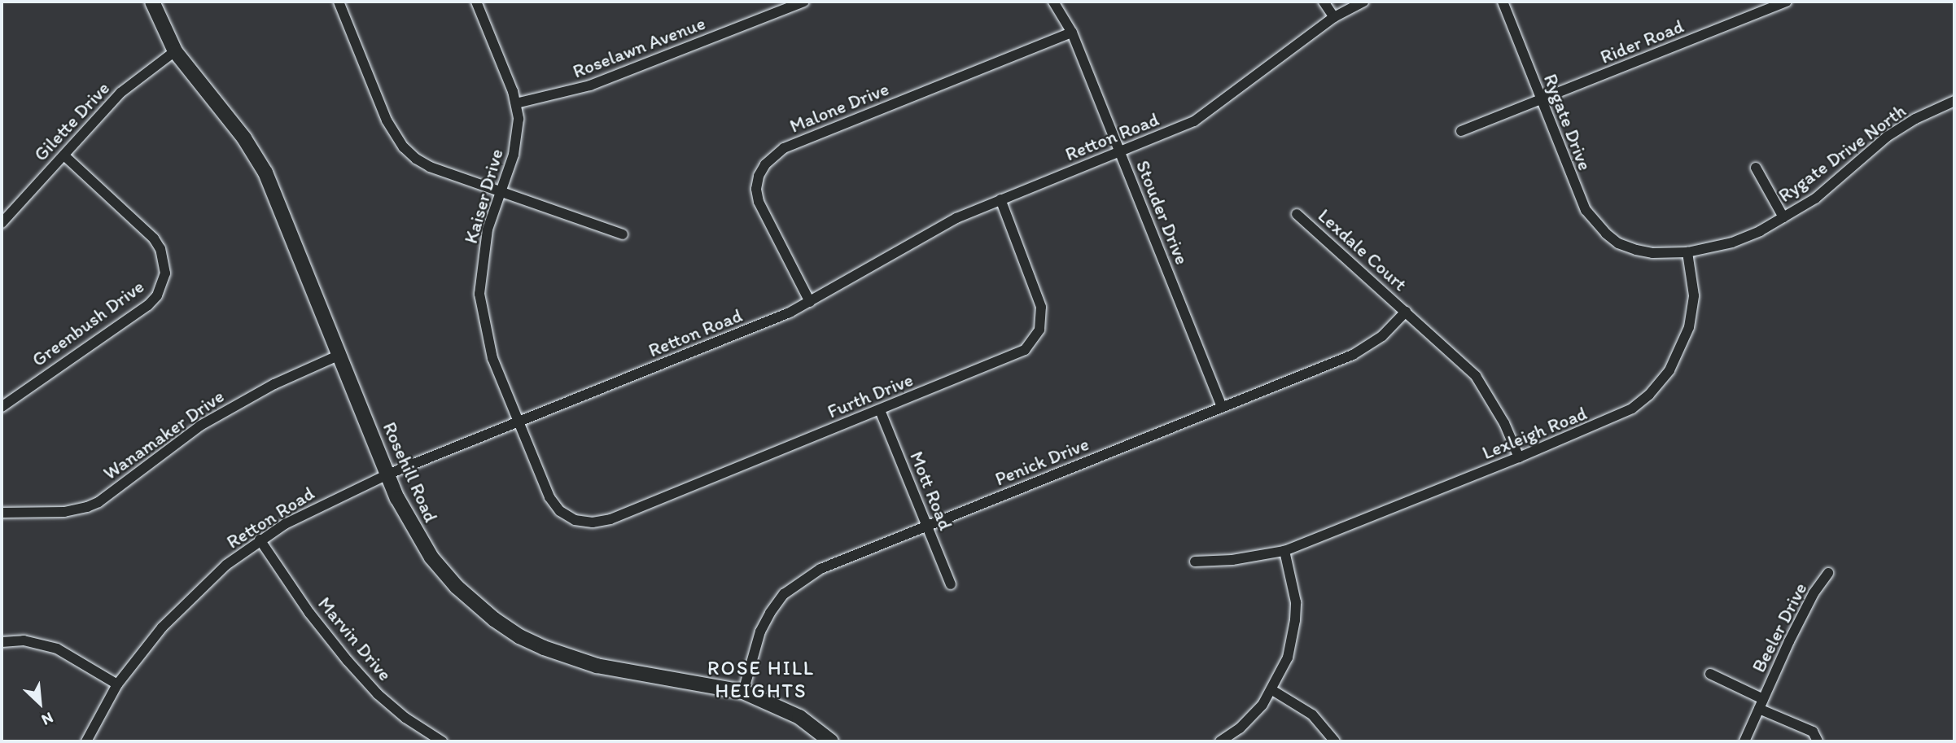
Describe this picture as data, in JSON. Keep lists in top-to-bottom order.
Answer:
{
  "streets": {
    "street": [
      "Rider Road",
      "Roselawn Avenue",
      "Malone Drive",
      "Gilette Drive",
      "Rygate Drive",
      "Retton Road",
      "Rygate Drive North",
      "Kaiser Drive",
      "Stouder Drive",
      "Lexdale Court",
      "Greenbush Drive",
      "Furth Drive",
      "Lexleigh Road",
      "Wanamaker Drive",
      "Penick Drive",
      "Rosehill Road",
      "Mott Road",
      "Beeler Drive",
      "Marvin Drive"
    ]
  },
  "crossings": [
    ["Rider Road", "Rygate Drive"],
    ["Roselawn Avenue", "Kaiser Drive"],
    ["Malone Drive", "Retton Road"],
    ["Malone Drive", "Stouder Drive"],
    ["Gilette Drive", "Greenbush Drive"],
    ["Gilette Drive", "Rosehill Road"],
    ["Rygate Drive", "Rygate Drive North"],
    ["Retton Road", "Kaiser Drive"],
    ["Retton Road", "Stouder Drive"],
    ["Retton Road", "Furth Drive"],
    ["Retton Road", "Rosehill Road"],
    ["Retton Road", "Marvin Drive"],
    ["Rygate Drive North", "Lexleigh Road"],
    ["Kaiser Drive", "Furth Drive"],
    ["Stouder Drive", "Penick Drive"],
    ["Lexdale Court", "Lexleigh Road"],
    ["Lexdale Court", "Penick Drive"],
    ["Furth Drive", "Mott Road"],
    ["Wanamaker Drive", "Rosehill Road"],
    ["Penick Drive", "Rosehill Road"],
    ["Penick Drive", "Mott Road"]
  ],
  "districts": ["ROSE HILL HEIGHTS"],
  "north": "bottom right"
}
